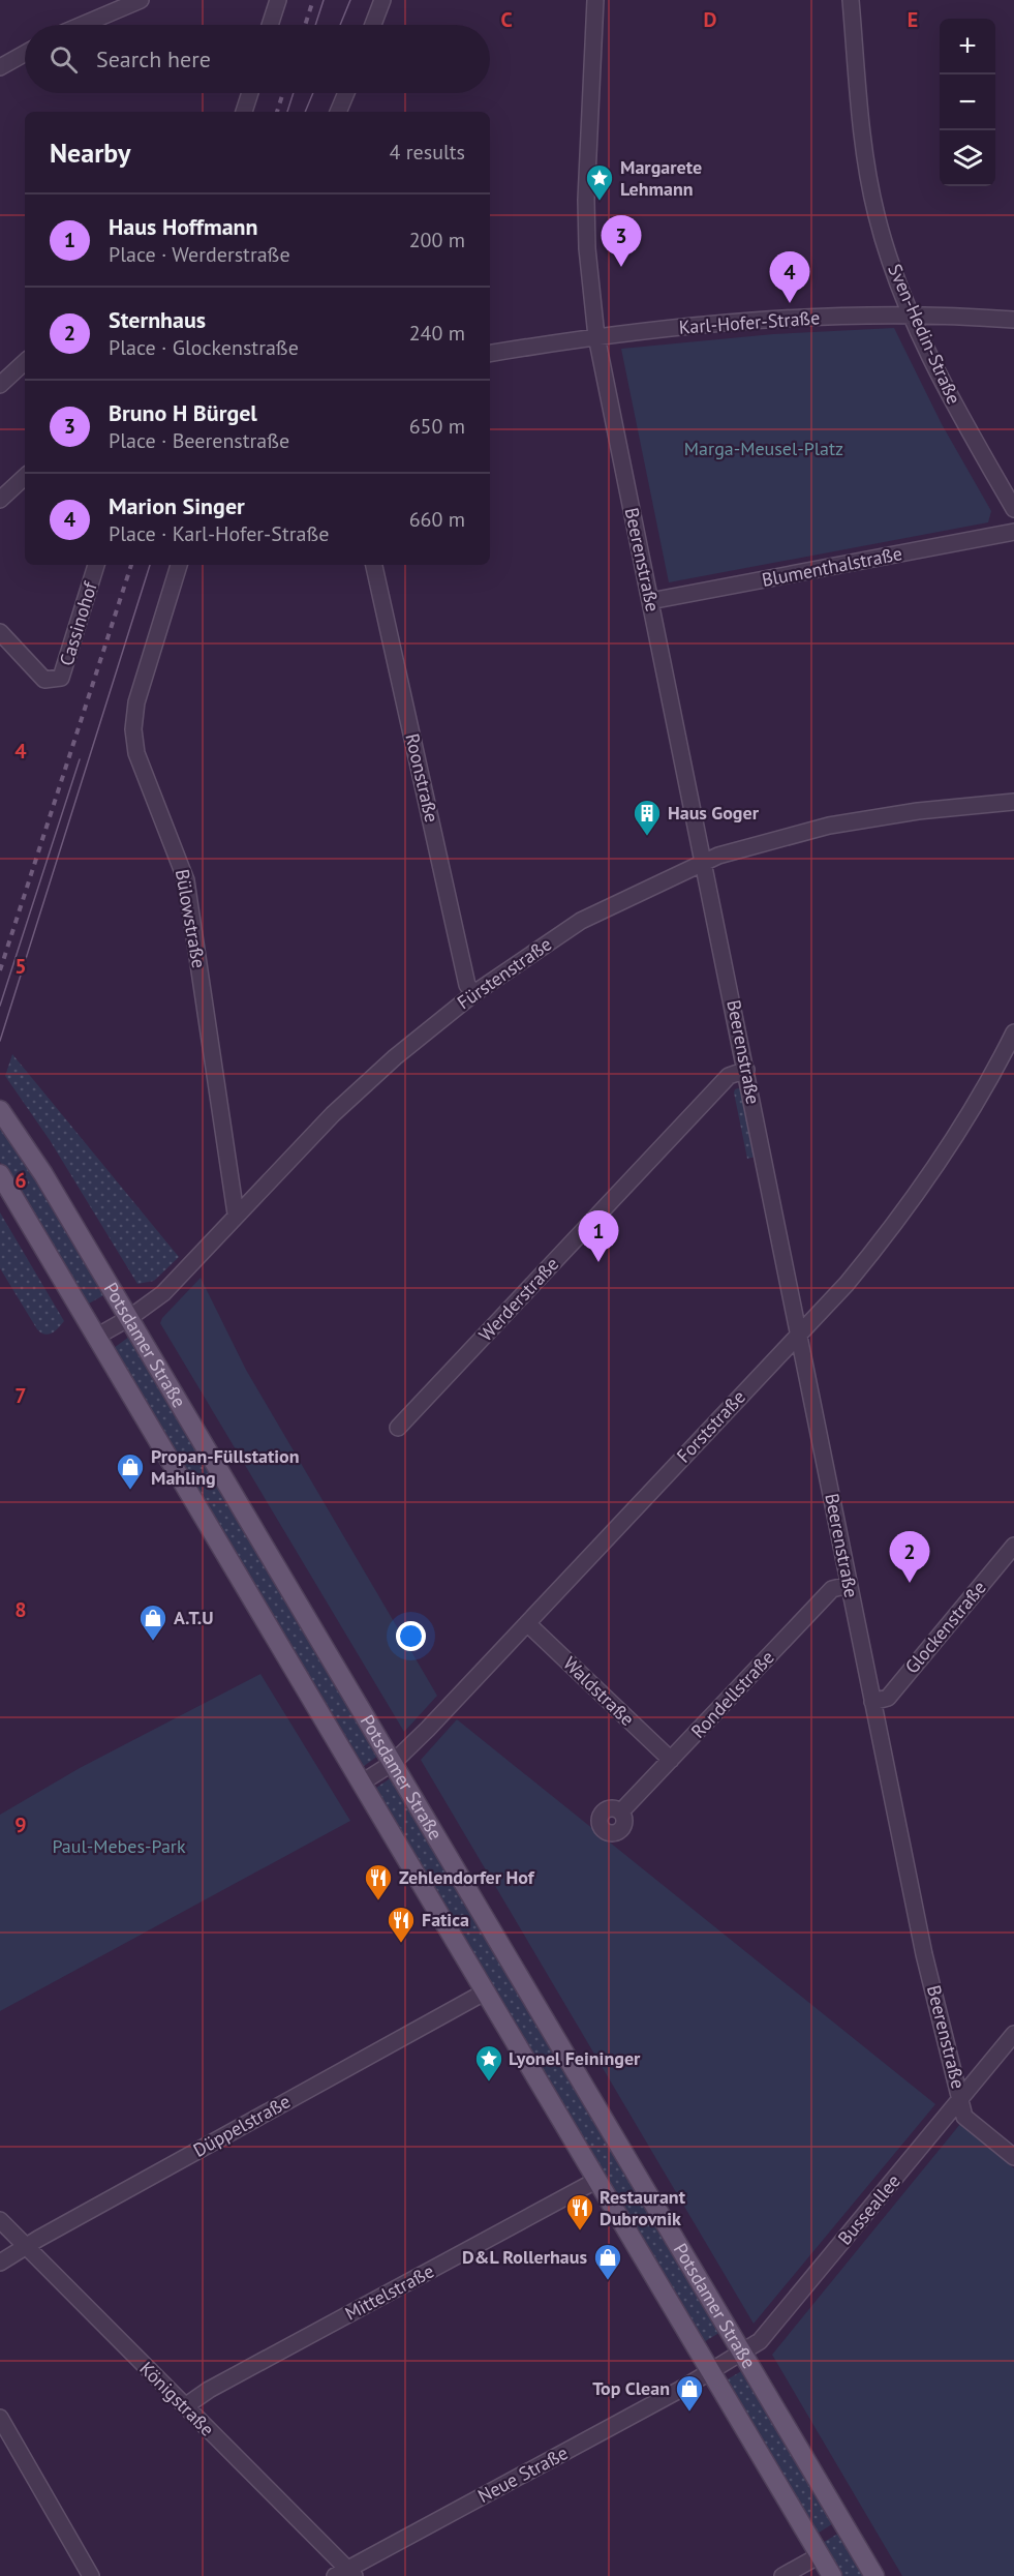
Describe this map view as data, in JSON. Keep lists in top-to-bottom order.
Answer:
{
  "streets": {
    "main road": ["Potsdamer Straße"],
    "street": [
      "Karl-Hofer-Straße",
      "Sven-Hedin-Straße",
      "Beerenstraße",
      "Blumenthalstraße",
      "Cassinohof",
      "Roonstraße",
      "Bülowstraße",
      "Fürstenstraße",
      "Werderstraße",
      "Forststraße",
      "Glockenstraße",
      "Waldstraße",
      "Rondellstraße",
      "Düppelstraße",
      "Busseallee",
      "Mittelstraße",
      "Königstraße",
      "Neue Straße"
    ]
  },
  "crossings": [
    ["Karl-Hofer-Straße", "Sven-Hedin-Straße"],
    ["Karl-Hofer-Straße", "Beerenstraße"],
    ["Beerenstraße", "Blumenthalstraße"],
    ["Beerenstraße", "Fürstenstraße"],
    ["Beerenstraße", "Werderstraße"],
    ["Beerenstraße", "Forststraße"],
    ["Beerenstraße", "Glockenstraße"],
    ["Beerenstraße", "Rondellstraße"],
    ["Beerenstraße", "Busseallee"],
    ["Roonstraße", "Fürstenstraße"],
    ["Bülowstraße", "Fürstenstraße"],
    ["Fürstenstraße", "Potsdamer Straße"],
    ["Potsdamer Straße", "Forststraße"],
    ["Potsdamer Straße", "Düppelstraße"],
    ["Potsdamer Straße", "Busseallee"],
    ["Potsdamer Straße", "Mittelstraße"],
    ["Potsdamer Straße", "Neue Straße"],
    ["Forststraße", "Waldstraße"],
    ["Waldstraße", "Rondellstraße"],
    ["Düppelstraße", "Königstraße"],
    ["Busseallee", "Neue Straße"],
    ["Mittelstraße", "Königstraße"],
    ["Königstraße", "Neue Straße"]
  ],
  "parks": ["Marga-Meusel-Platz", "Paul-Mebes-Park"],
  "places": {
    "place": ["Margarete Lehmann", "Lyonel Feininger"],
    "building": ["Haus Goger"],
    "shop": [
      "Propan-Füllstation Mahling",
      "A.T.U",
      "D&L Rollerhaus",
      "Top Clean"
    ],
    "restaurant": ["Zehlendorfer Hof", "Fatica", "Restaurant Dubrovnik"]
  },
  "page": {
    "map_buttons": ["+", "−"],
    "search": "Search here",
    "heading": ["Nearby", "4 results"],
    "list": [
      {
        "mark": "1",
        "name": "Haus Hoffmann",
        "note": "Place · Werderstraße",
        "value": "200 m"
      },
      {
        "mark": "2",
        "name": "Sternhaus",
        "note": "Place · Glockenstraße",
        "value": "240 m"
      },
      {
        "mark": "3",
        "name": "Bruno H Bürgel",
        "note": "Place · Beerenstraße",
        "value": "650 m"
      },
      {
        "mark": "4",
        "name": "Marion Singer",
        "note": "Place · Karl-Hofer-Straße",
        "value": "660 m"
      }
    ],
    "pins": [
      "3",
      "4",
      "1",
      "2"
    ]
  },
  "grid": {
    "columns": ["C", "D", "E"],
    "rows": [
      "4",
      "5",
      "6",
      "7",
      "8",
      "9"
    ]
  }
}
